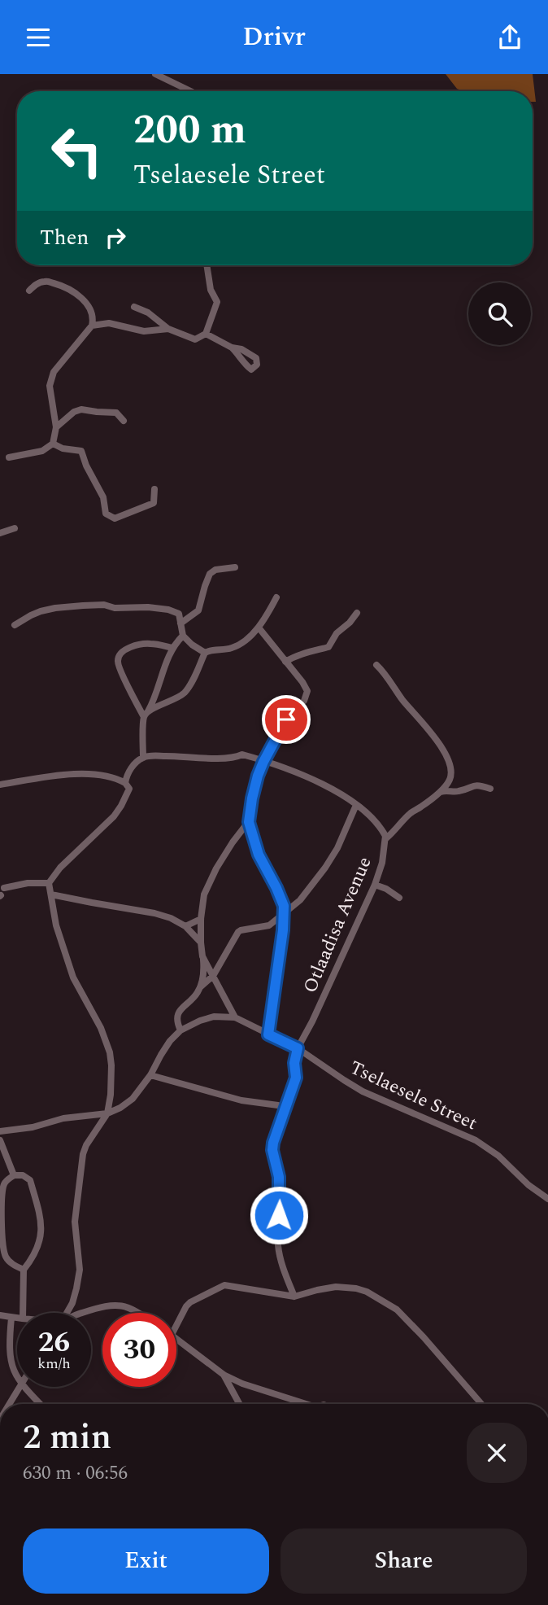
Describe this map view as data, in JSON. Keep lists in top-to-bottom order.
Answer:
{
  "streets": {
    "street": ["Otlaadisa Avenue", "Tselaesele Street"]
  },
  "crossings": [
    ["Otlaadisa Avenue", "Tselaesele Street"]
  ],
  "page": {
    "header": "Drivr",
    "turn": ["200 m", "Tselaesele Street"],
    "then": "Then",
    "speed": "26 km/h",
    "limit": "30",
    "heading": ["2 min", "630 m · 06:56"],
    "buttons": ["Exit", "Share"]
  }
}
